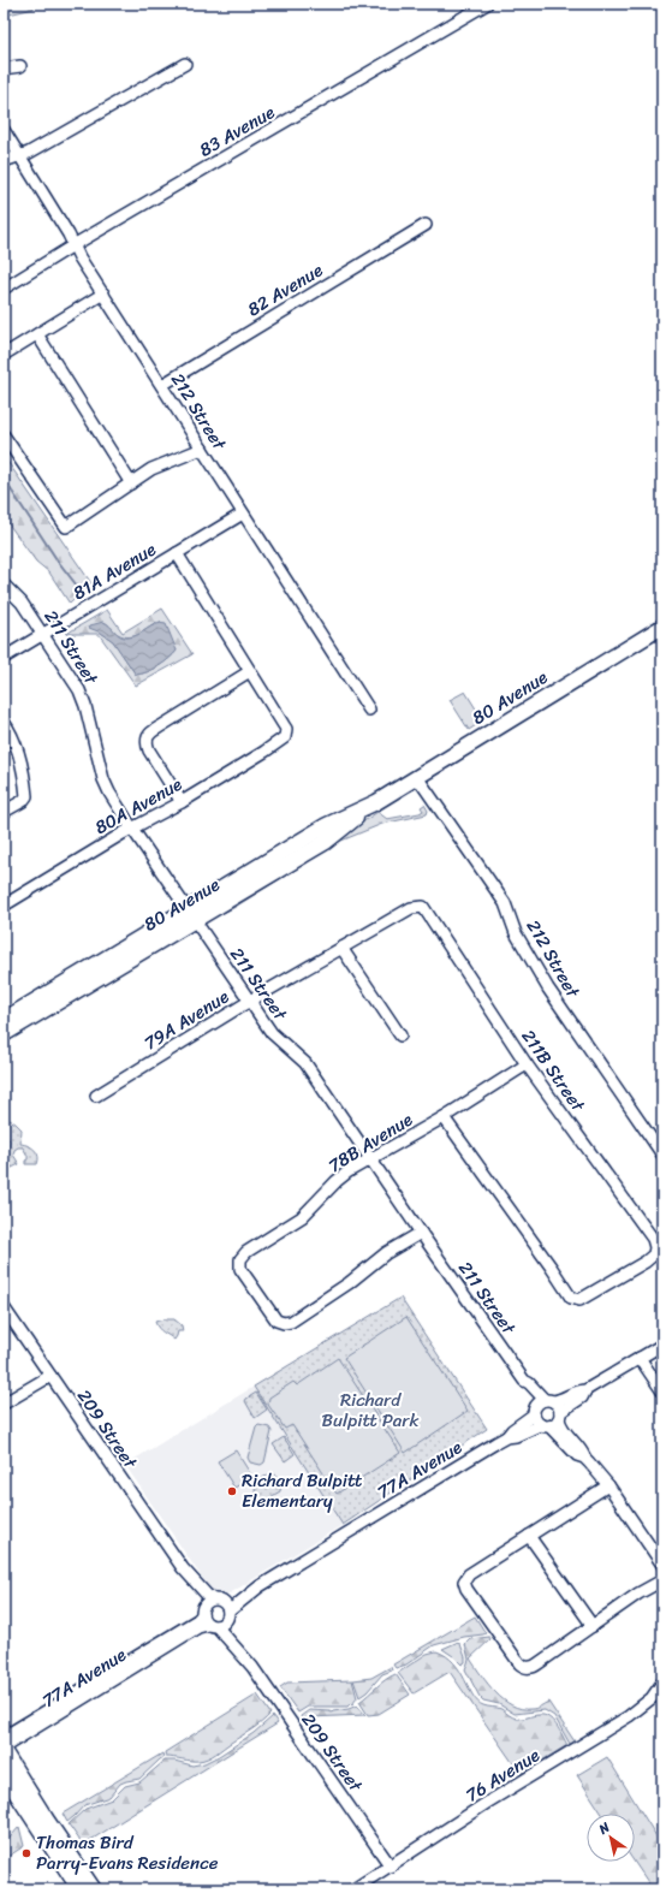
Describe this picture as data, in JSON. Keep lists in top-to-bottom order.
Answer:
{
  "streets": {
    "main road": ["80 Avenue"],
    "street": [
      "83 Avenue",
      "82 Avenue",
      "212 Street",
      "81A Avenue",
      "211 Street",
      "80A Avenue",
      "79A Avenue",
      "211B Street",
      "78B Avenue",
      "209 Street",
      "77A Avenue",
      "76 Avenue"
    ]
  },
  "crossings": [
    ["83 Avenue", "212 Street"],
    ["82 Avenue", "212 Street"],
    ["212 Street", "81A Avenue"],
    ["212 Street", "80 Avenue"],
    ["81A Avenue", "211 Street"],
    ["211 Street", "80 Avenue"],
    ["211 Street", "80A Avenue"],
    ["211 Street", "79A Avenue"],
    ["211 Street", "78B Avenue"],
    ["211 Street", "77A Avenue"],
    ["79A Avenue", "211B Street"],
    ["211B Street", "78B Avenue"],
    ["209 Street", "77A Avenue"],
    ["209 Street", "76 Avenue"]
  ],
  "parks": ["Richard Bulpitt Park"],
  "places": ["Richard Bulpitt Elementary", "Thomas Bird Parry-Evans Residence"],
  "north": "top left"
}
